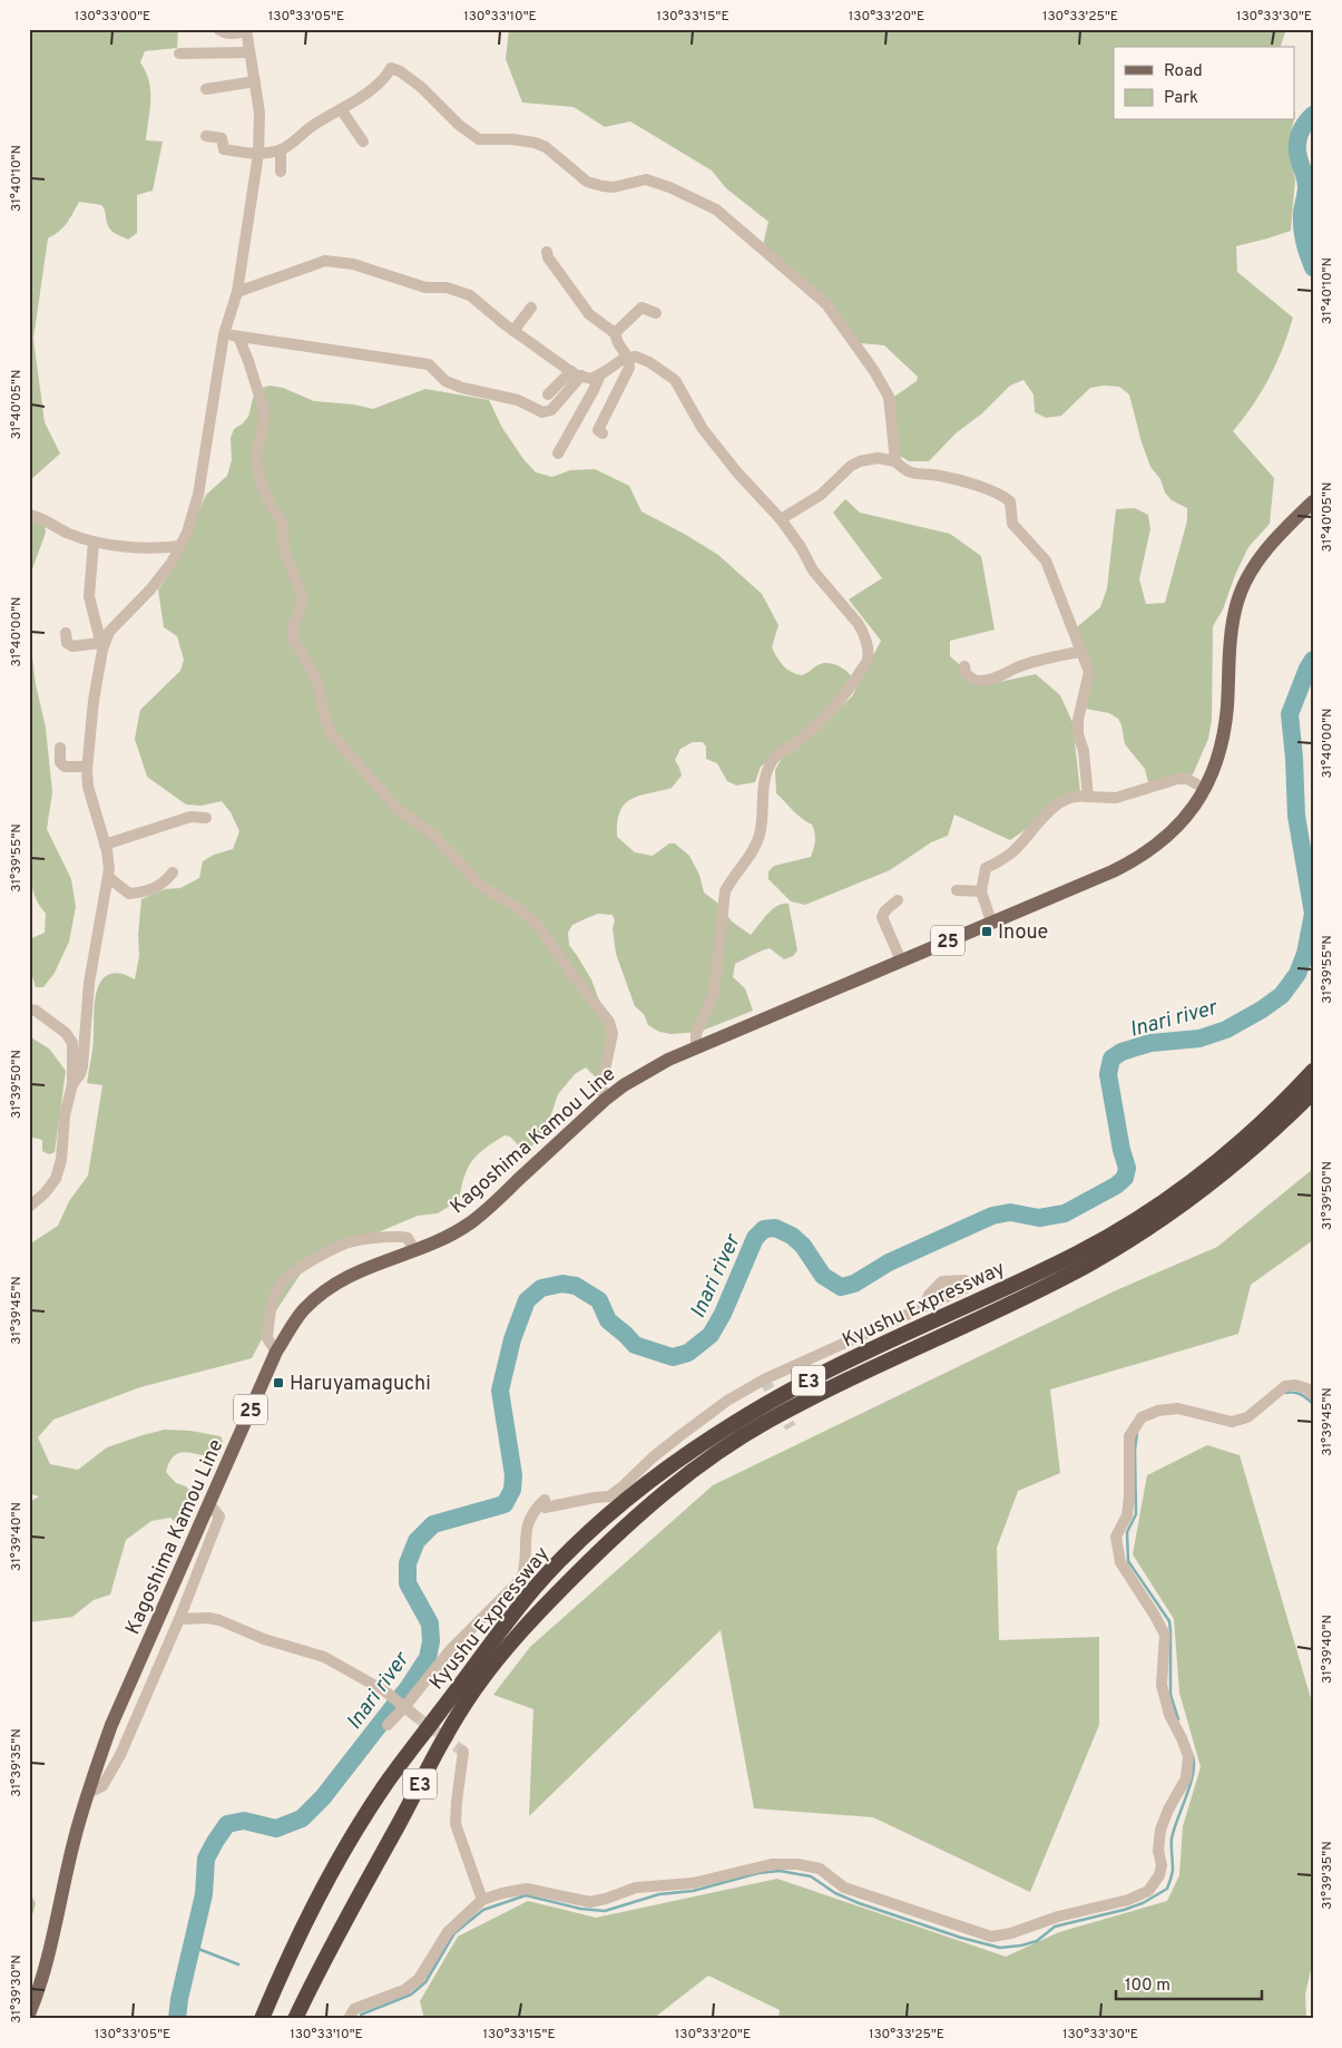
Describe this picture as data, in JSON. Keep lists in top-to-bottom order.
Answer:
{
  "streets": {
    "highway": ["Kyushu Expressway", "E3"],
    "main road": ["25", "Kagoshima Kamou Line"]
  },
  "water": ["Inari river"],
  "places": {
    "transit": ["Inoue", "Haruyamaguchi"]
  },
  "legend": ["Road", "Park"],
  "scale_bar": "100 m",
  "coordinates": [
    "130°33'00\"E",
    "130°33'05\"E",
    "130°33'10\"E",
    "130°33'15\"E",
    "130°33'20\"E",
    "130°33'25\"E",
    "130°33'30\"E",
    "31°40'10\"N",
    "31°40'05\"N",
    "31°40'00\"N",
    "31°39'55\"N",
    "31°39'50\"N",
    "31°39'45\"N",
    "31°39'40\"N",
    "31°39'35\"N",
    "31°39'30\"N"
  ]
}
